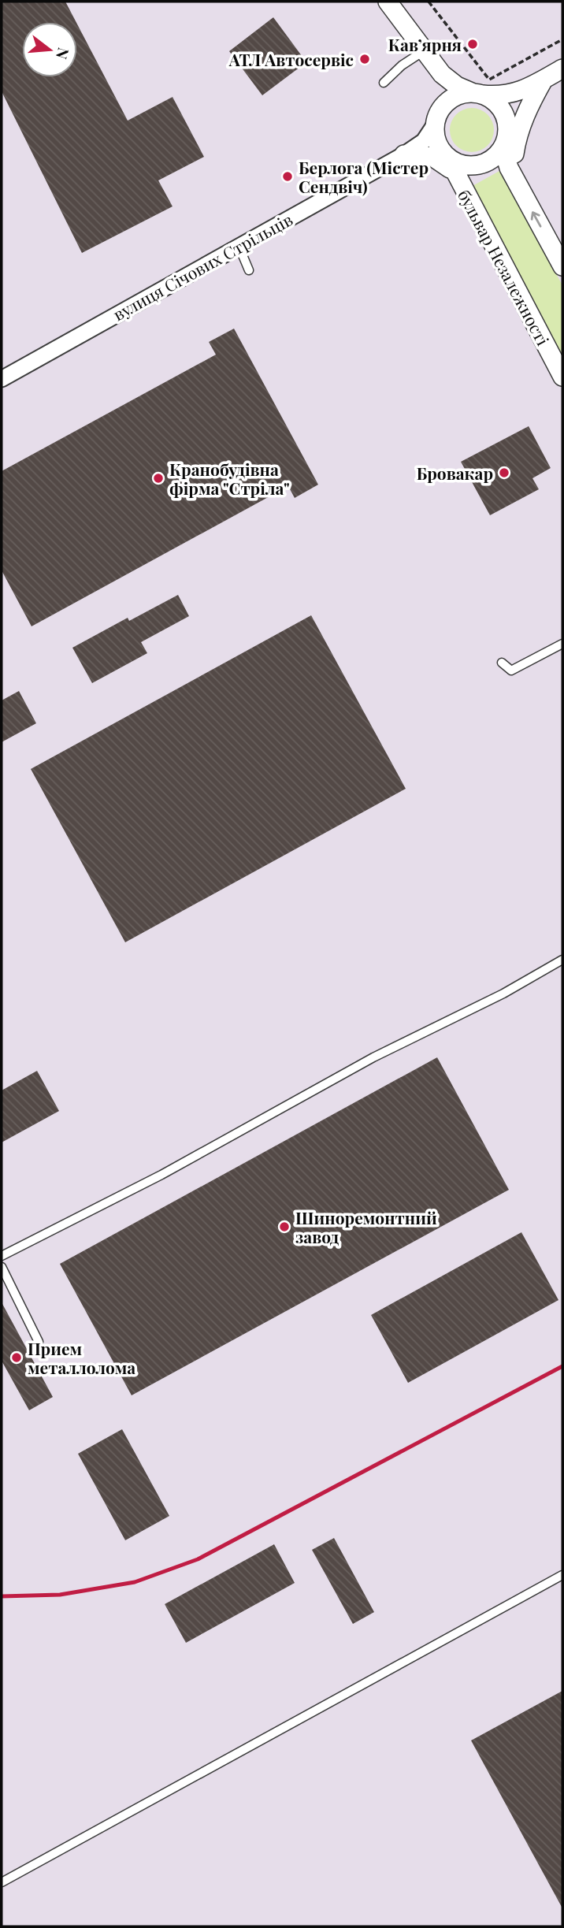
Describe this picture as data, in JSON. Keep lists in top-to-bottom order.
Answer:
{
  "streets": {
    "street": ["вулиця Січових Стрільців", "бульвар Незалежності"]
  },
  "crossings": [
    ["вулиця Січових Стрільців", "бульвар Незалежності"]
  ],
  "places": [
    "Кав’ярня",
    "АТЛ Автосервіс",
    "Берлога (Містер Сендвіч)",
    "Бровакар",
    "Кранобудівна фірма \"Стріла\"",
    "Шиноремонтний завод",
    "Прием металлолома"
  ],
  "north": "right"
}
